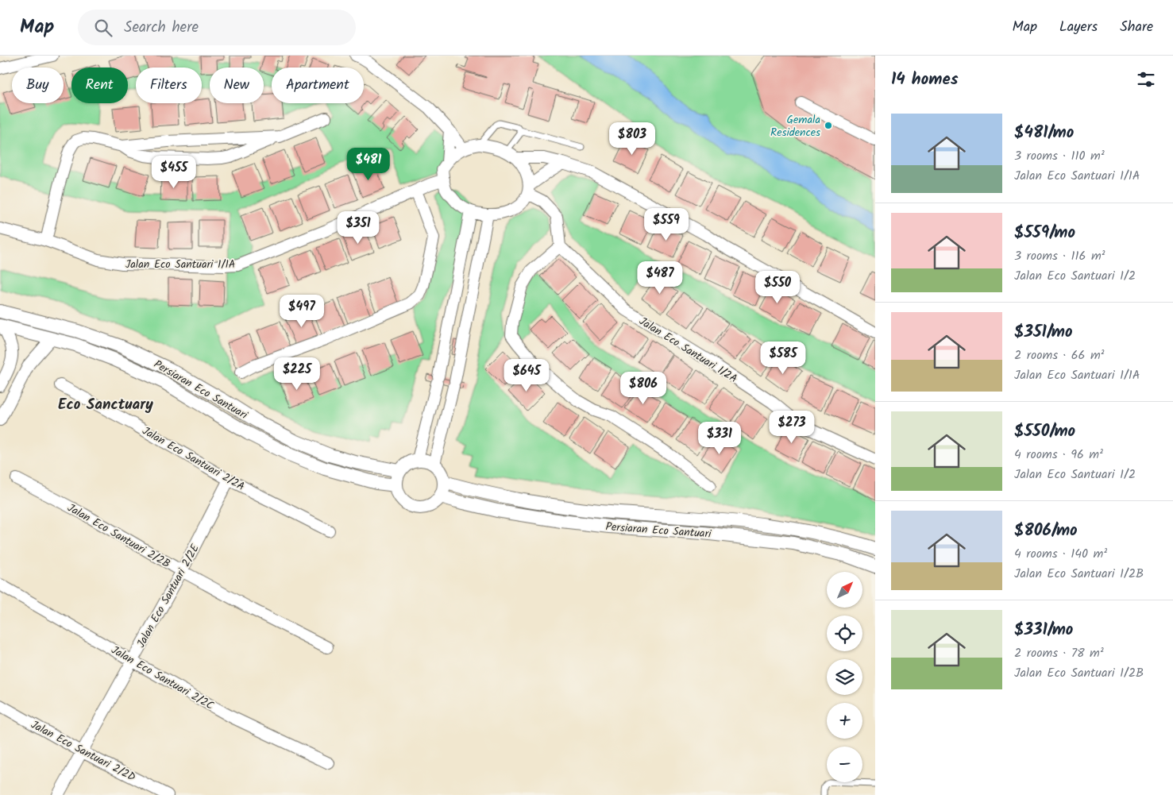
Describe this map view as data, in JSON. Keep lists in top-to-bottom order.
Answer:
{
  "streets": {
    "street": [
      "Jalan Eco Santuari 1/1A",
      "Jalan Eco Santuari 1/2A",
      "Persiaran Eco Santuari",
      "Jalan Eco Santuari 2/2A",
      "Jalan Eco Santuari 2/2B",
      "Jalan Eco Santuari 2/2E",
      "Jalan Eco Santuari 2/2C",
      "Jalan Eco Santuari 2/2D"
    ]
  },
  "crossings": [
    ["Jalan Eco Santuari 2/2A", "Jalan Eco Santuari 2/2E"],
    ["Jalan Eco Santuari 2/2B", "Jalan Eco Santuari 2/2E"],
    ["Jalan Eco Santuari 2/2E", "Jalan Eco Santuari 2/2C"],
    ["Jalan Eco Santuari 2/2E", "Jalan Eco Santuari 2/2D"]
  ],
  "districts": ["Eco Sanctuary"],
  "places": ["Gemala Residences"],
  "north": "top right",
  "page": {
    "header": "Map",
    "search": "Search here",
    "nav": ["Map", "Layers", "Share"],
    "heading": "14 homes",
    "chip": [
      "Buy",
      "Rent",
      "Filters",
      "New",
      "Apartment"
    ],
    "list": [
      {
        "name": "$481/mo",
        "note": "3 rooms · 110 m² · Jalan Eco Santuari 1/1A"
      },
      {
        "name": "$559/mo",
        "note": "3 rooms · 116 m² · Jalan Eco Santuari 1/2"
      },
      {
        "name": "$351/mo",
        "note": "2 rooms · 66 m² · Jalan Eco Santuari 1/1A"
      },
      {
        "name": "$550/mo",
        "note": "4 rooms · 96 m² · Jalan Eco Santuari 1/2"
      },
      {
        "name": "$806/mo",
        "note": "4 rooms · 140 m² · Jalan Eco Santuari 1/2B"
      },
      {
        "name": "$331/mo",
        "note": "2 rooms · 78 m² · Jalan Eco Santuari 1/2B"
      }
    ],
    "price": [
      "$803",
      "$481",
      "$455",
      "$559",
      "$351",
      "$487",
      "$550",
      "$497",
      "$585",
      "$225",
      "$645",
      "$806",
      "$273",
      "$331"
    ],
    "map_buttons": ["+", "−"]
  }
}
